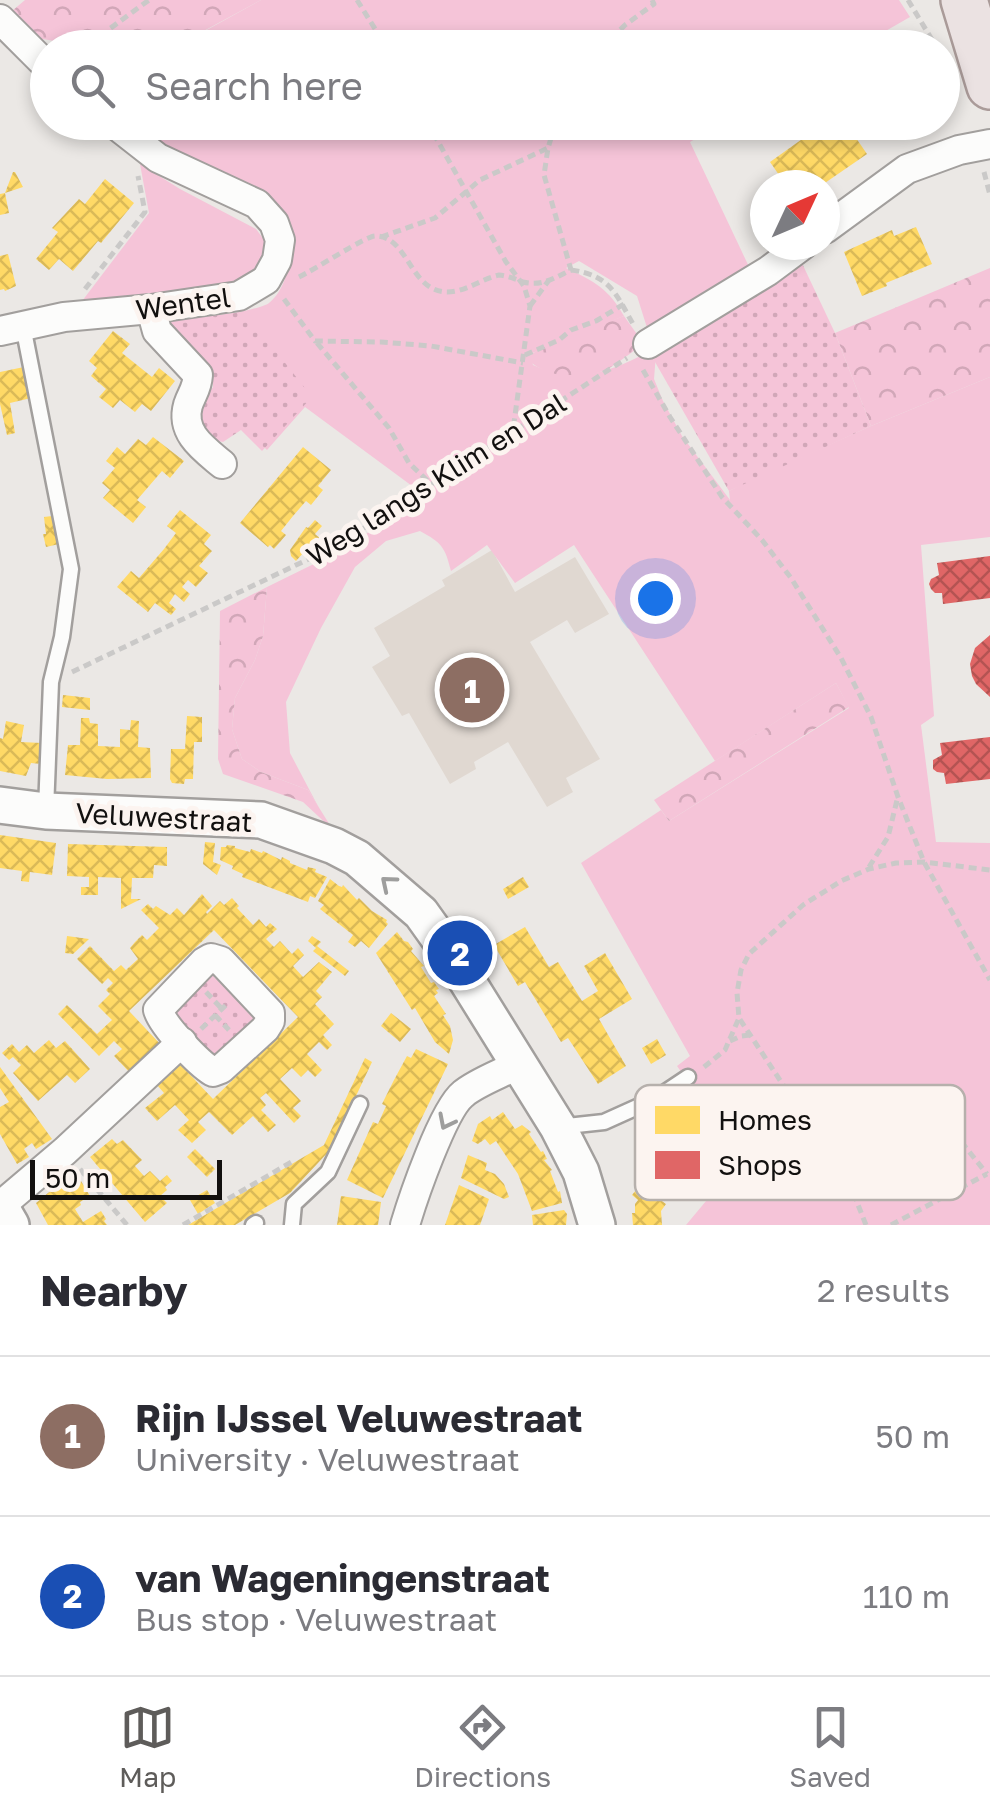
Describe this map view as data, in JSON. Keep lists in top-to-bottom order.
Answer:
{
  "streets": {
    "street": ["Wentel", "Veluwestraat"],
    "path": ["Weg langs Klim en Dal"]
  },
  "one_way": ["Veluwestraat"],
  "legend": ["Homes", "Shops"],
  "scale_bar": "50 m",
  "north": "top right",
  "page": {
    "search": "Search here",
    "pins": ["1", "2"],
    "scale": "50 m",
    "heading": ["Nearby", "2 results"],
    "list": [
      {
        "mark": "1",
        "name": "Rijn IJssel Veluwestraat",
        "note": "University · Veluwestraat",
        "value": "50 m"
      },
      {
        "mark": "2",
        "name": "van Wageningenstraat",
        "note": "Bus stop · Veluwestraat",
        "value": "110 m"
      }
    ],
    "nav": ["Map", "Directions", "Saved"]
  }
}
